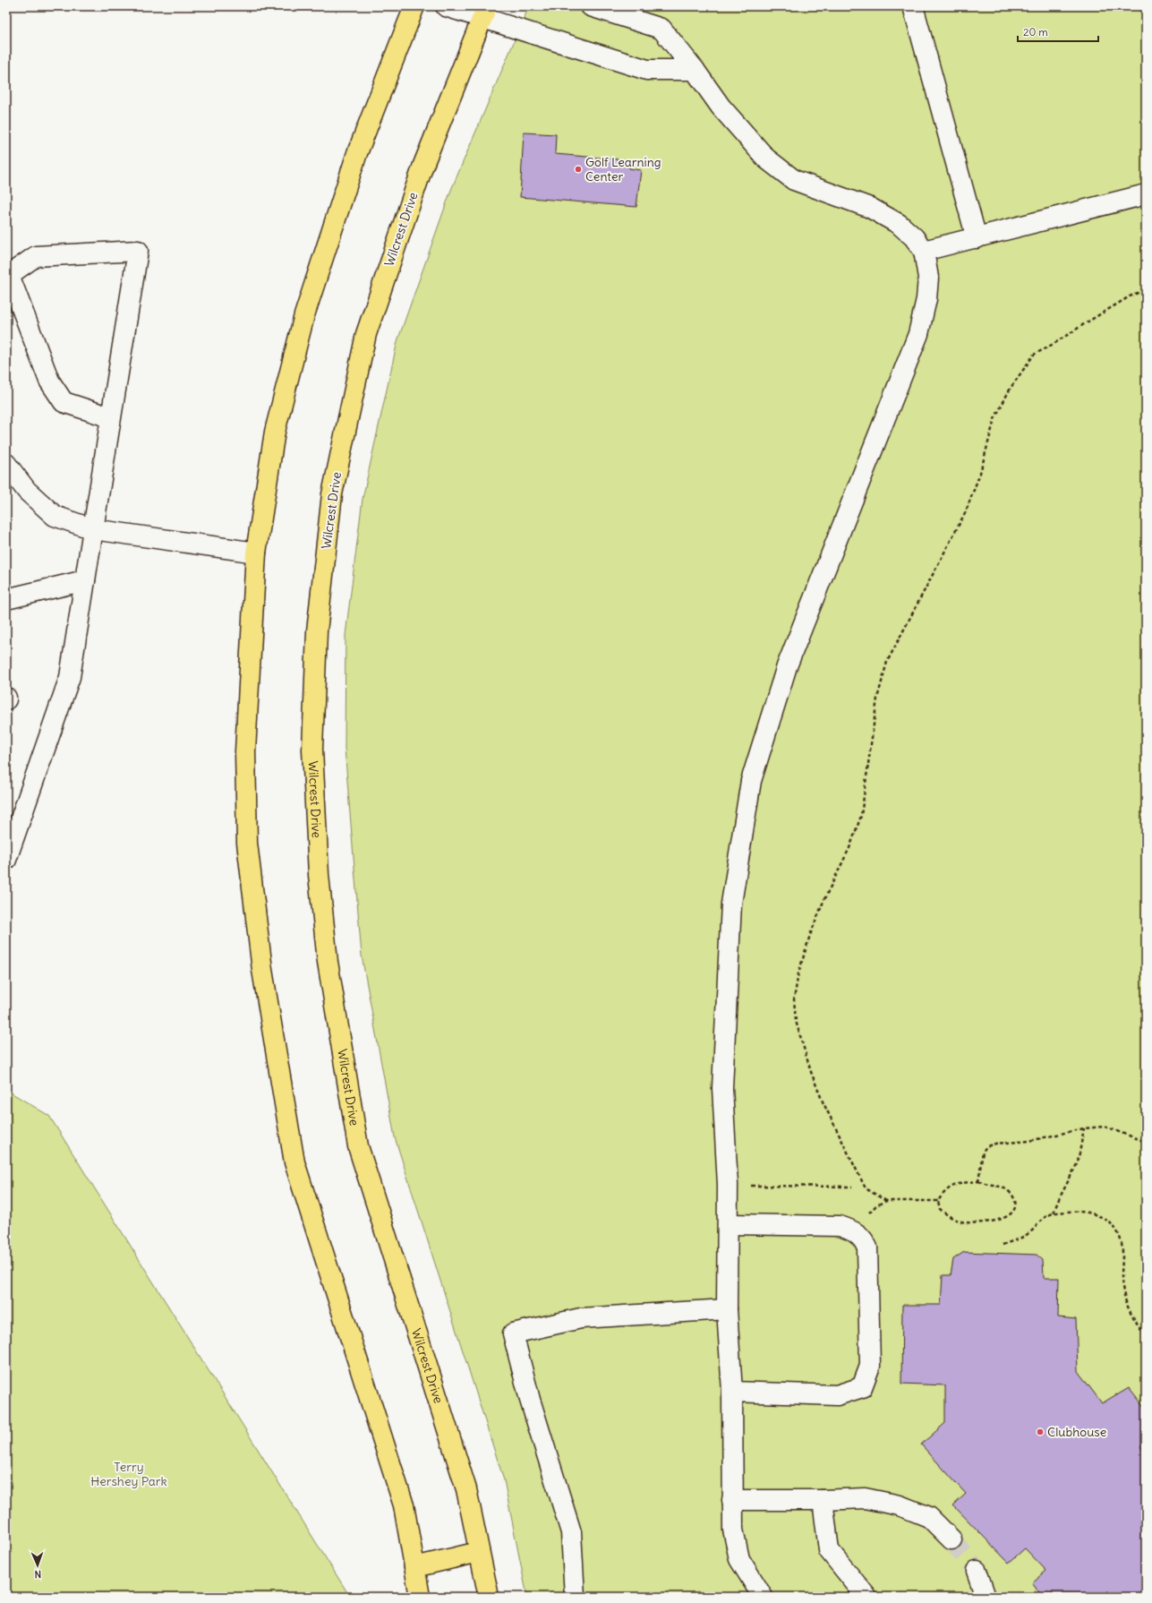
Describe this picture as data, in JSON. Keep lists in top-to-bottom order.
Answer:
{
  "streets": {
    "main road": ["Wilcrest Drive"]
  },
  "parks": ["Terry Hershey Park"],
  "places": ["Golf Learning Center", "Clubhouse"],
  "scale_bar": "20 m",
  "north": "bottom"
}
